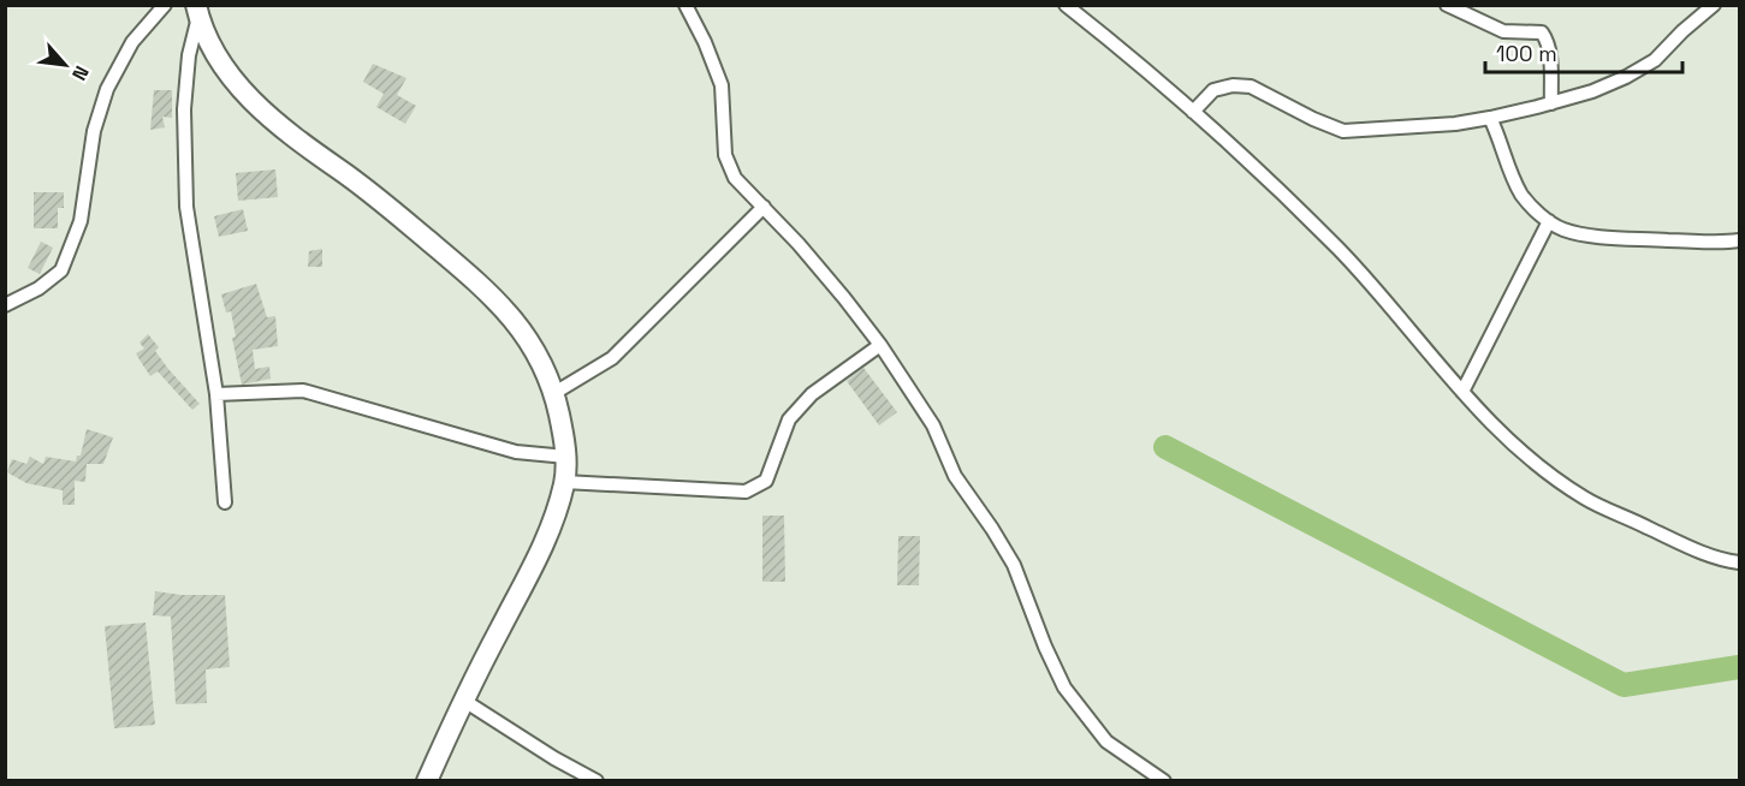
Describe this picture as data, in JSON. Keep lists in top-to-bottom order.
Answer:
{
  "scale_bar": "100 m",
  "north": "bottom right"
}
